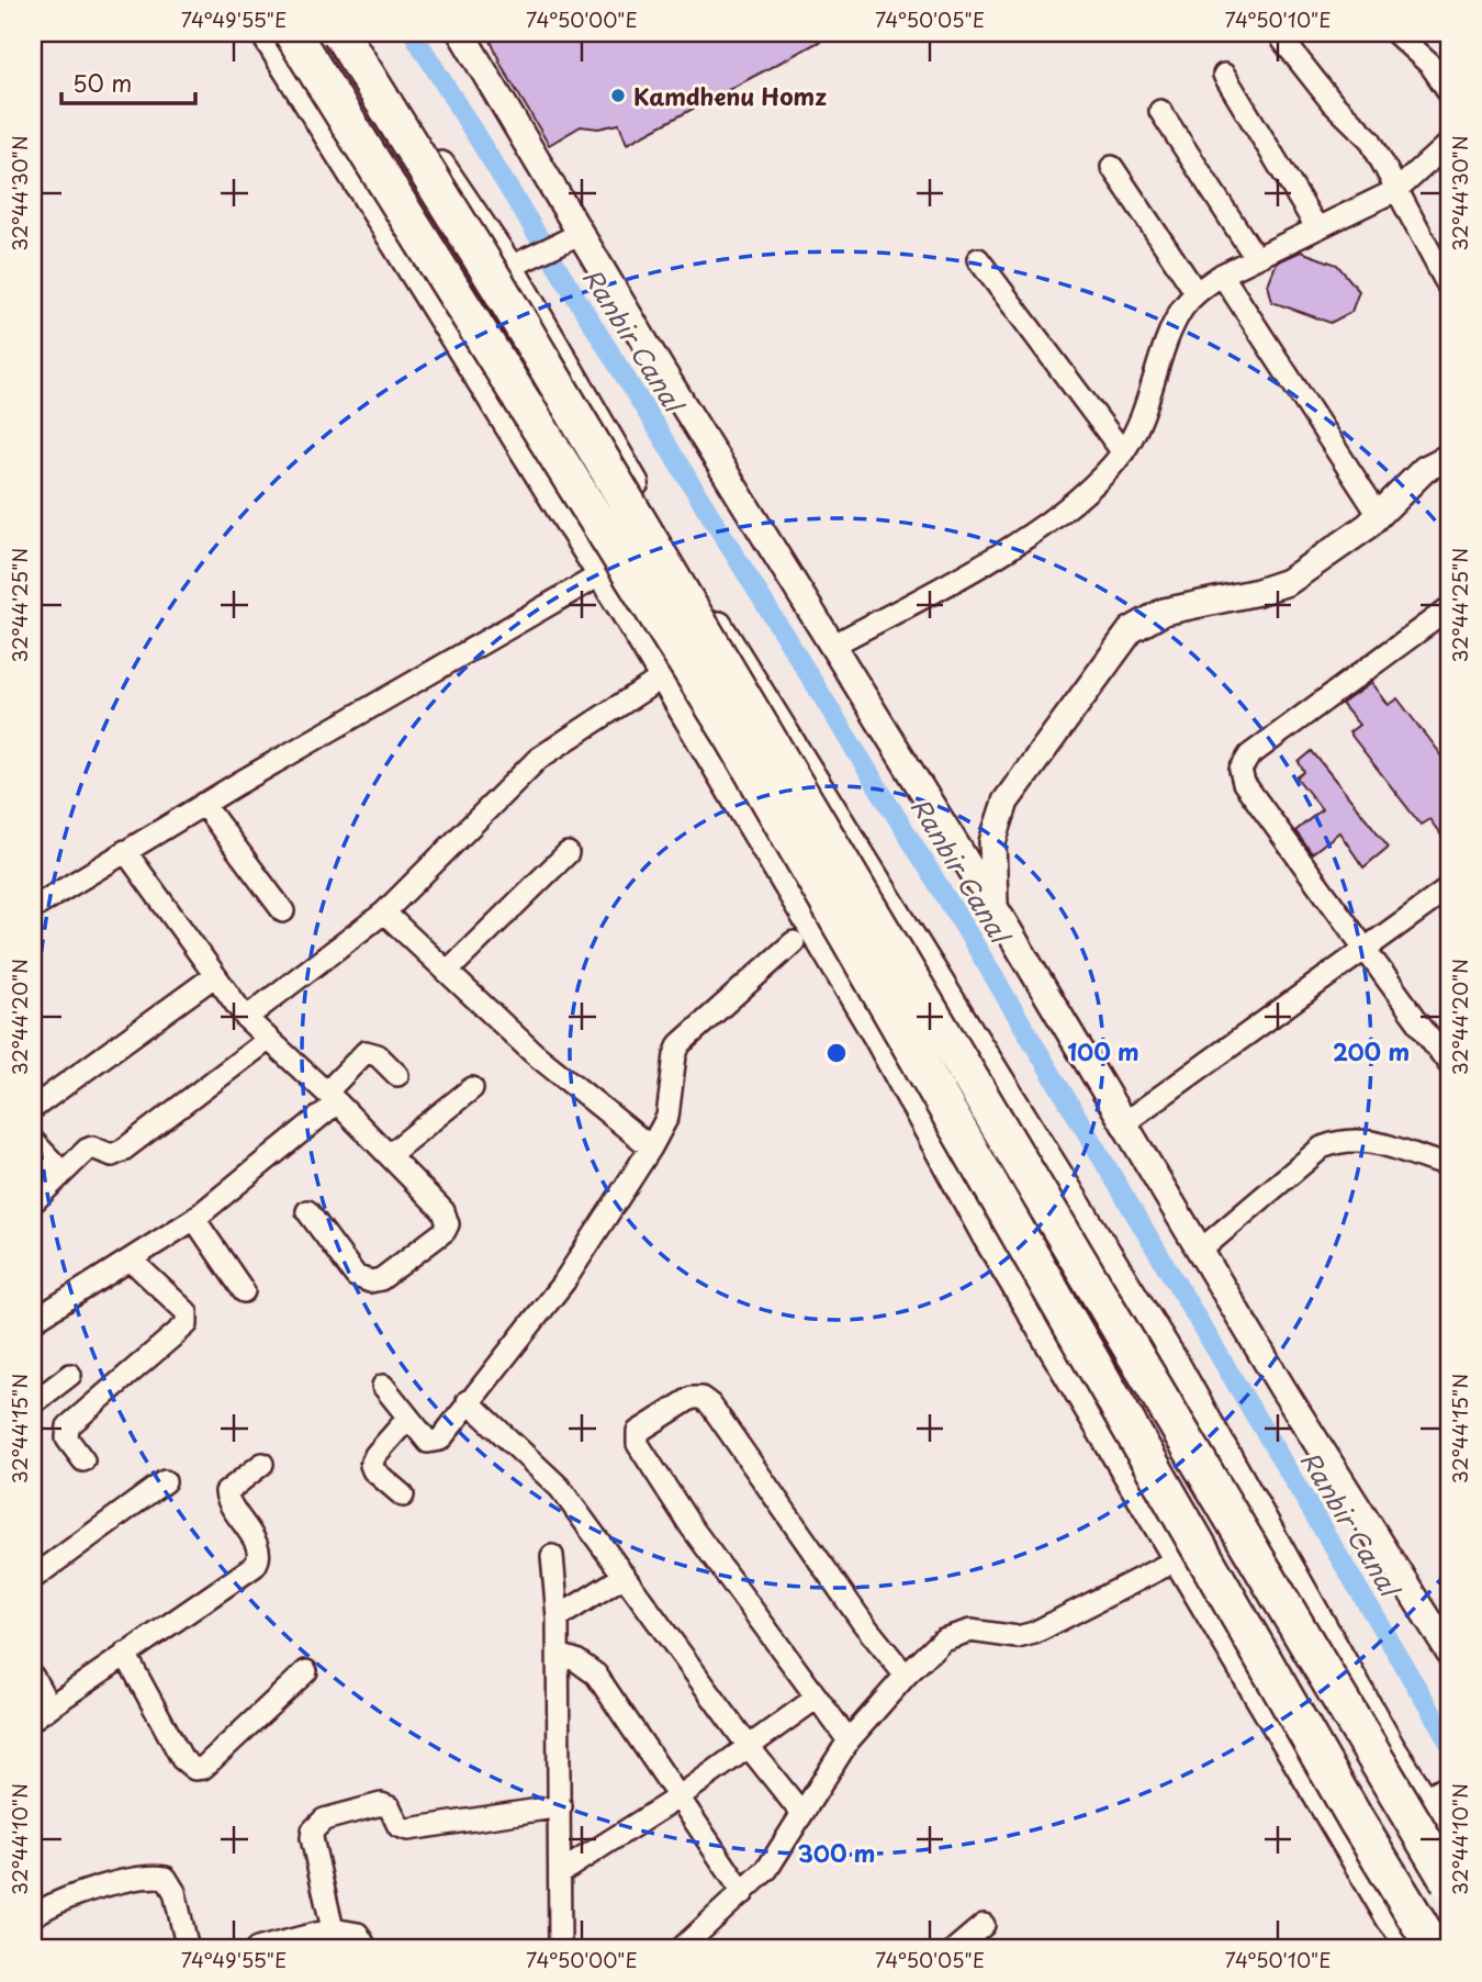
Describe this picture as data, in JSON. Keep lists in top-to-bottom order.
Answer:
{
  "water": ["Ranbir Canal"],
  "places": ["Kamdhenu Homz"],
  "scale_bar": "50 m",
  "coordinates": [
    "74°49'55\"E",
    "74°50'00\"E",
    "74°50'05\"E",
    "74°50'10\"E",
    "32°44'30\"N",
    "32°44'25\"N",
    "32°44'20\"N",
    "32°44'15\"N",
    "32°44'10\"N"
  ],
  "rings": ["100 m", "200 m", "300 m"]
}
